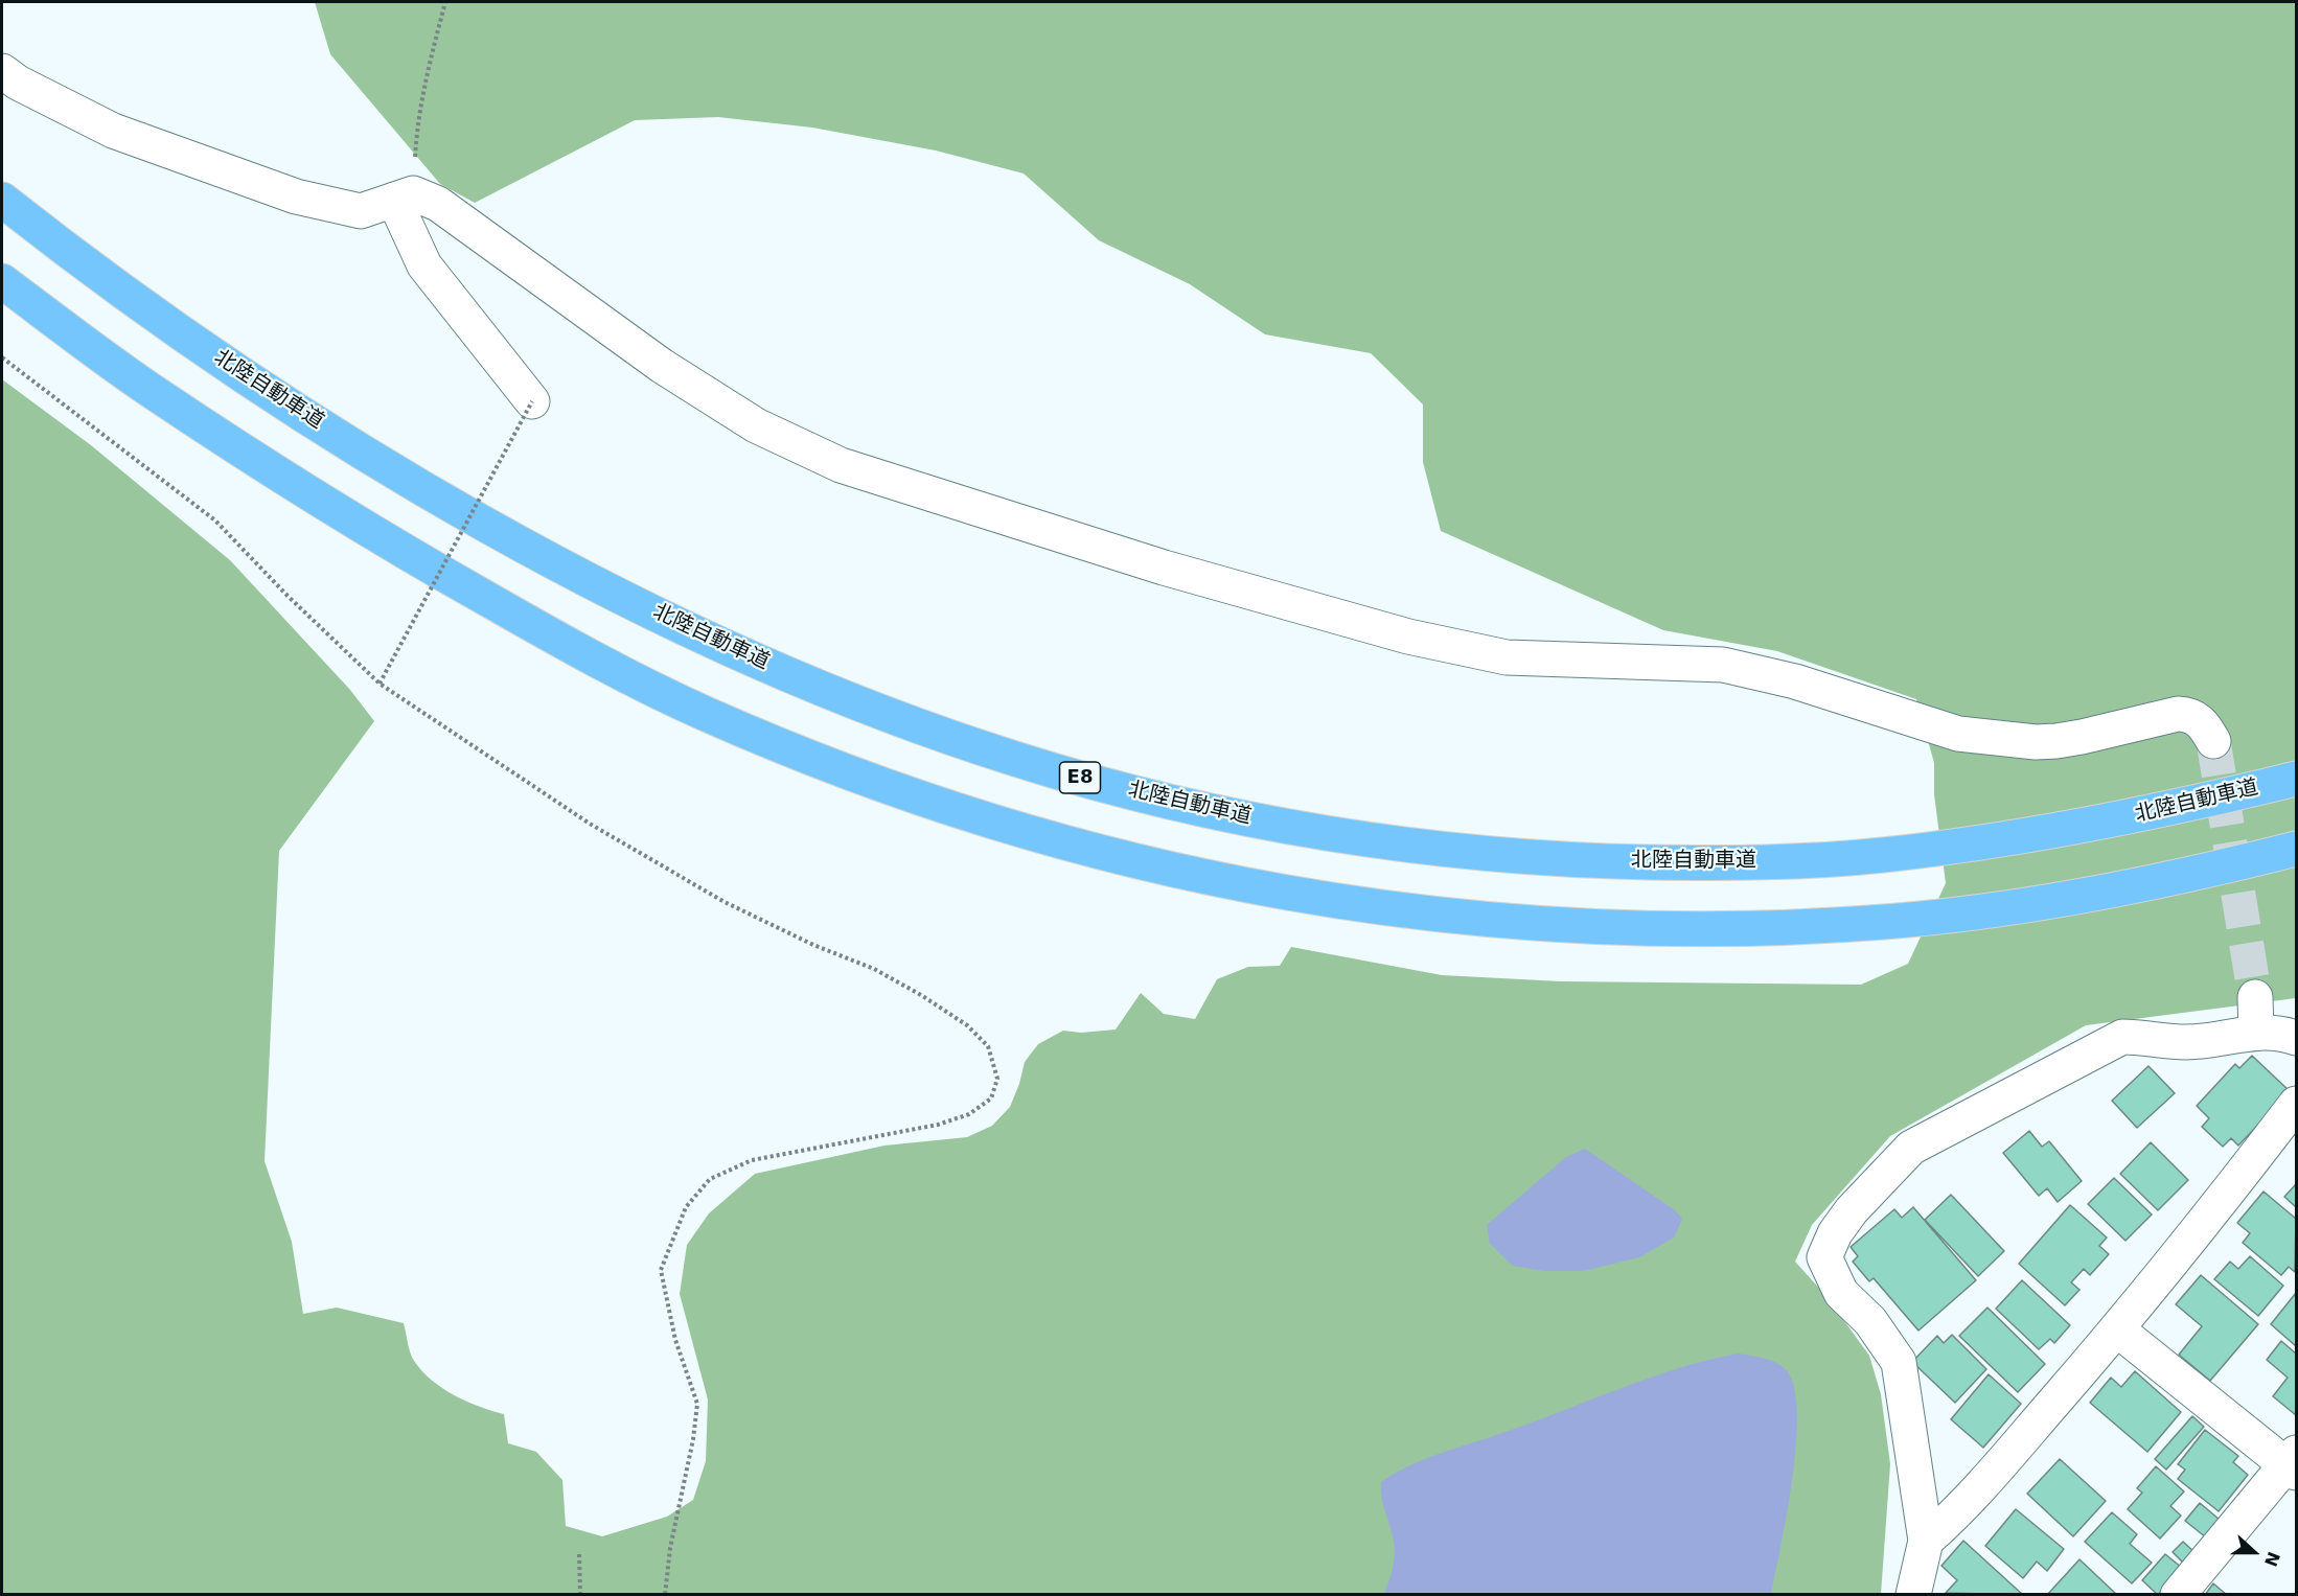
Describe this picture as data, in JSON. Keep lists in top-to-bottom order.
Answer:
{
  "streets": {
    "highway": ["北陸自動車道", "E8"]
  },
  "north": "right"
}
